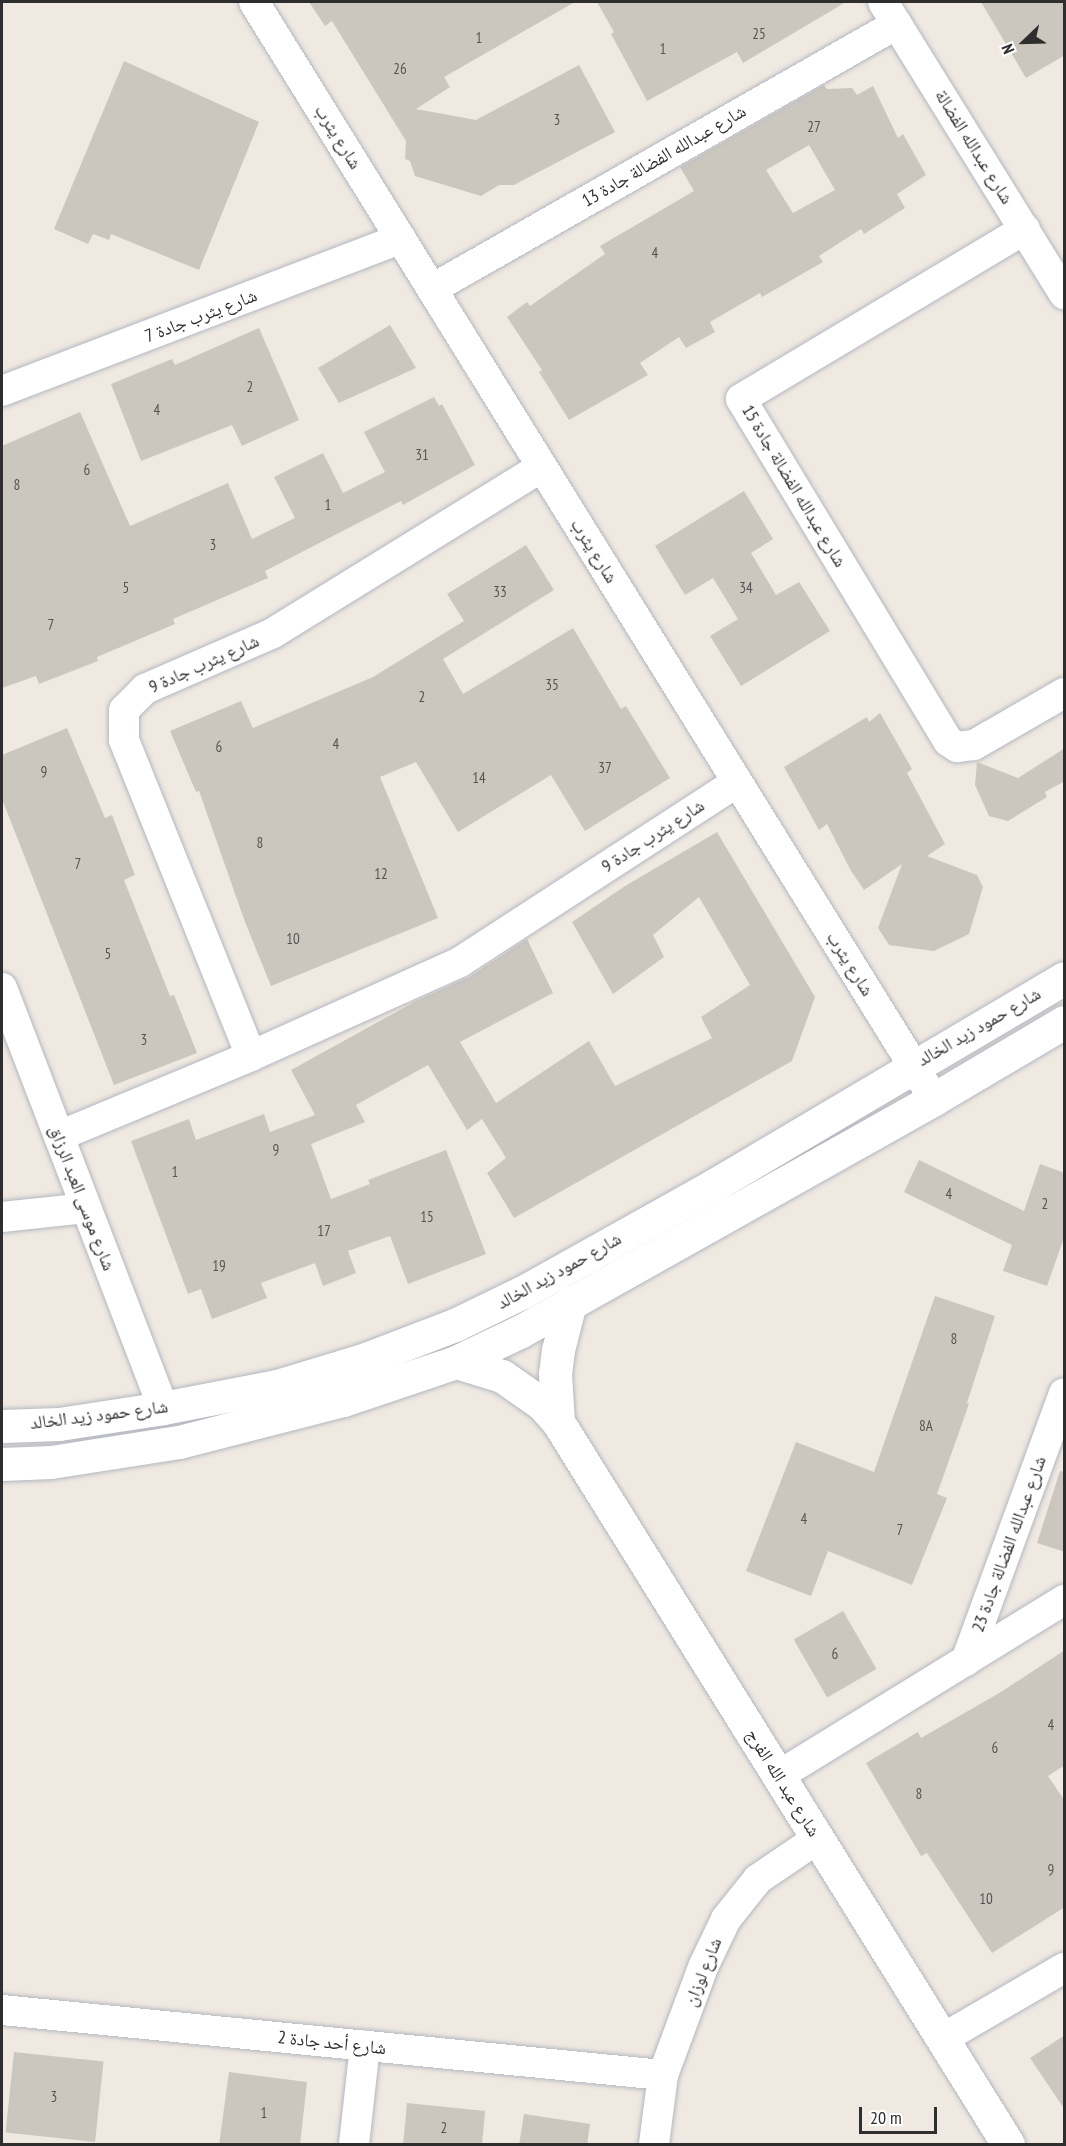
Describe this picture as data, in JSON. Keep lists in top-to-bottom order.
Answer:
{
  "streets": {
    "main road": ["شارع حمود زيد الخالد", "شارع عبد الله الفرج"],
    "street": [
      "شارع يثرب",
      "شارع عبدالله الفضالة",
      "شارع عبدالله الفضالة جادة 13",
      "شارع يثرب جادة 7",
      "شارع عبدالله الفضالة جادة 15",
      "شارع يثرب جادة 9",
      "شارع موسى العبد الرزاق",
      "شارع عبدالله الفضالة جادة 23",
      "شارع لوزان",
      "شارع أحد جادة 2"
    ]
  },
  "crossings": [
    ["شارع يثرب", "شارع عبدالله الفضالة جادة 13"],
    ["شارع يثرب", "شارع يثرب جادة 7"],
    ["شارع يثرب", "شارع يثرب جادة 9"],
    ["شارع يثرب", "شارع حمود زيد الخالد"],
    ["شارع عبدالله الفضالة", "شارع عبدالله الفضالة جادة 13"],
    ["شارع عبدالله الفضالة", "شارع عبدالله الفضالة جادة 15"],
    ["شارع يثرب جادة 9", "شارع موسى العبد الرزاق"],
    ["شارع حمود زيد الخالد", "شارع موسى العبد الرزاق"],
    ["شارع حمود زيد الخالد", "شارع عبد الله الفرج"],
    ["شارع عبدالله الفضالة جادة 23", "شارع عبد الله الفرج"],
    ["شارع عبد الله الفرج", "شارع لوزان"],
    ["شارع لوزان", "شارع أحد جادة 2"]
  ],
  "house_numbers": [
    "25",
    "1",
    "1",
    "26",
    "3",
    "27",
    "4",
    "2",
    "4",
    "31",
    "6",
    "8",
    "1",
    "3",
    "5",
    "34",
    "33",
    "7",
    "35",
    "2",
    "4",
    "6",
    "37",
    "9",
    "14",
    "8",
    "7",
    "12",
    "10",
    "5",
    "3",
    "9",
    "1",
    "4",
    "2",
    "15",
    "17",
    "19",
    "8",
    "8A",
    "4",
    "7",
    "6",
    "4",
    "6",
    "8",
    "9",
    "10",
    "3",
    "1",
    "2"
  ],
  "scale_bar": "20 m",
  "north": "bottom left"
}
